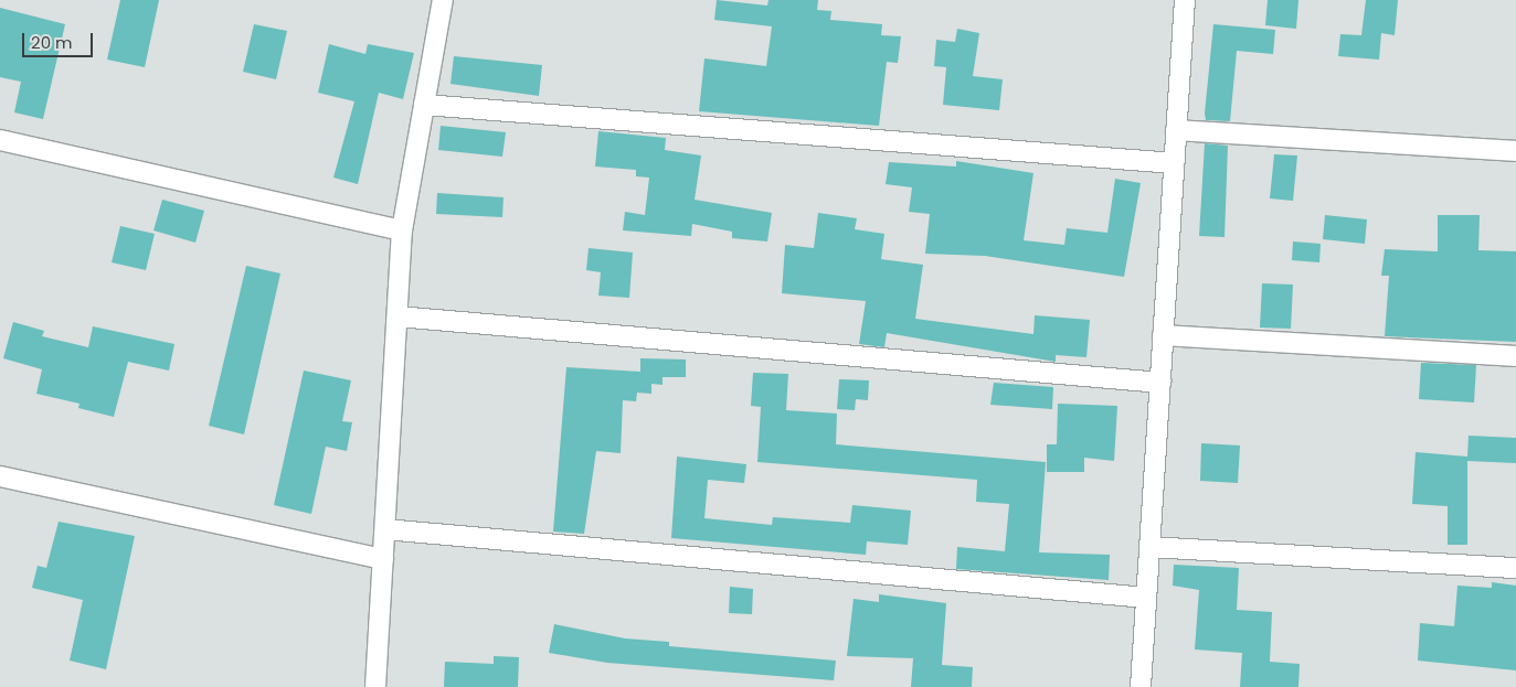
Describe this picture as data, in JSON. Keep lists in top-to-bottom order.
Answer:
{
  "scale_bar": "20 m"
}
